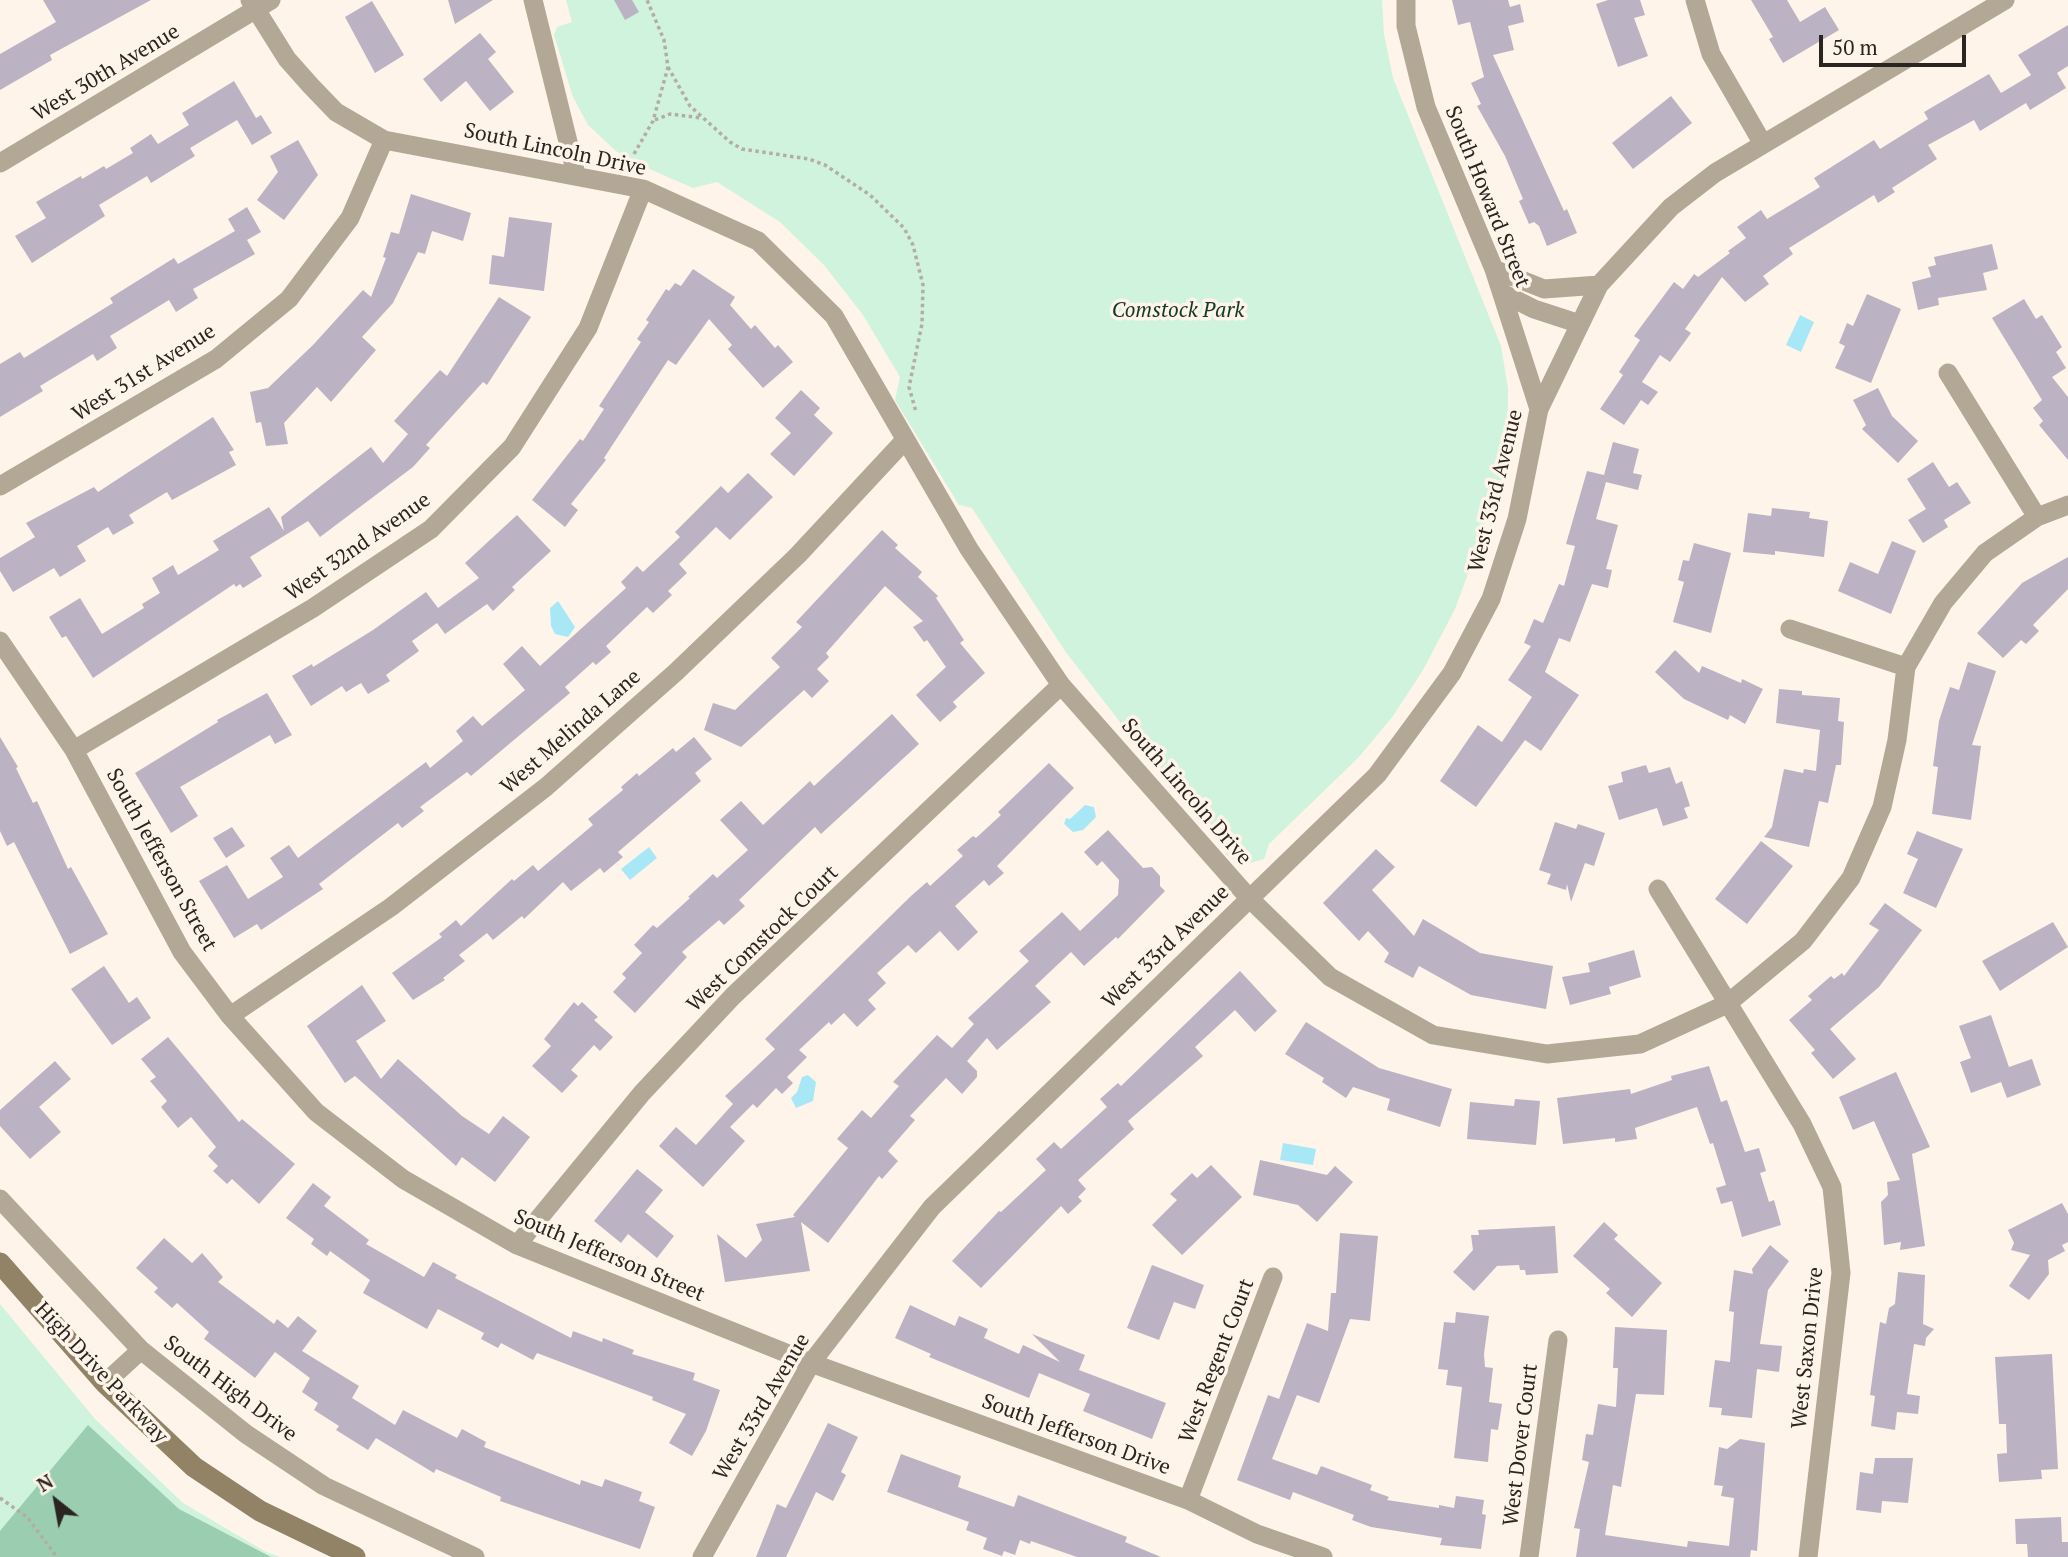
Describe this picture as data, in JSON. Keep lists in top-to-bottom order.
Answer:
{
  "streets": {
    "main road": ["High Drive Parkway"],
    "street": [
      "West 30th Avenue",
      "South Lincoln Drive",
      "South Howard Street",
      "West 31st Avenue",
      "West 33rd Avenue",
      "West 32nd Avenue",
      "West Melinda Lane",
      "South Jefferson Street",
      "West Comstock Court",
      "West Saxon Drive",
      "West Regent Court",
      "South High Drive",
      "South Jefferson Drive",
      "West Dover Court"
    ]
  },
  "crossings": [
    ["West 30th Avenue", "South Lincoln Drive"],
    ["South Lincoln Drive", "West 31st Avenue"],
    ["South Lincoln Drive", "West 33rd Avenue"],
    ["South Lincoln Drive", "West 32nd Avenue"],
    ["South Lincoln Drive", "West Melinda Lane"],
    ["South Lincoln Drive", "West Comstock Court"],
    ["South Lincoln Drive", "West Saxon Drive"],
    ["South Howard Street", "West 33rd Avenue"],
    ["West 33rd Avenue", "South Jefferson Street"],
    ["West 33rd Avenue", "South Jefferson Drive"],
    ["West 32nd Avenue", "South Jefferson Street"],
    ["West Melinda Lane", "South Jefferson Street"],
    ["South Jefferson Street", "West Comstock Court"],
    ["South Jefferson Street", "South Jefferson Drive"],
    ["West Regent Court", "South Jefferson Drive"]
  ],
  "parks": ["Comstock Park"],
  "scale_bar": "50 m",
  "north": "top left"
}
